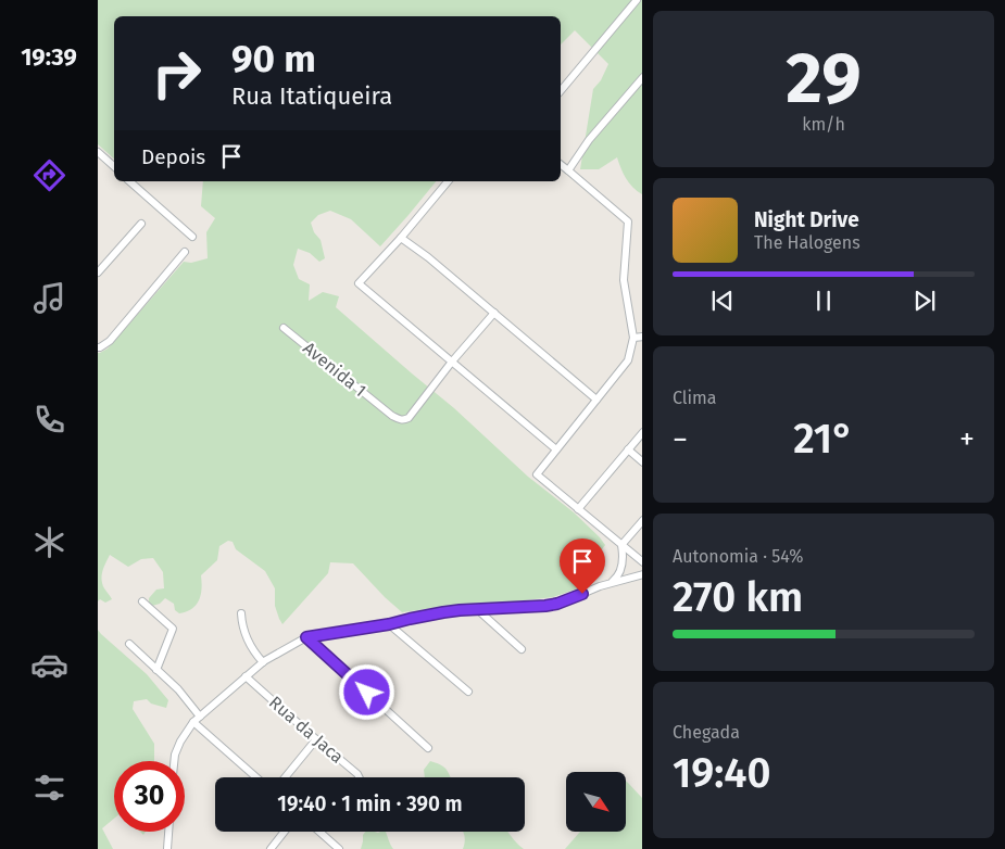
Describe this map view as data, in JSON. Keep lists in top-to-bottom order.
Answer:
{
  "streets": {
    "street": ["Avenida 1", "Rua da Jaca"]
  },
  "north": "bottom right",
  "page": {
    "tabs": "19:39",
    "tile": [
      ["29", "km/h"],
      "Clima",
      ["Autonomia · 54%", "270 km"],
      ["Chegada", "19:40"]
    ],
    "turn": ["90 m", "Rua Itatiqueira"],
    "then": "Depois",
    "song": ["Night Drive", "The Halogens"],
    "heat": ["−", "21°", "+"],
    "limit": "30",
    "trip": "19:40 · 1 min · 390 m"
  }
}
